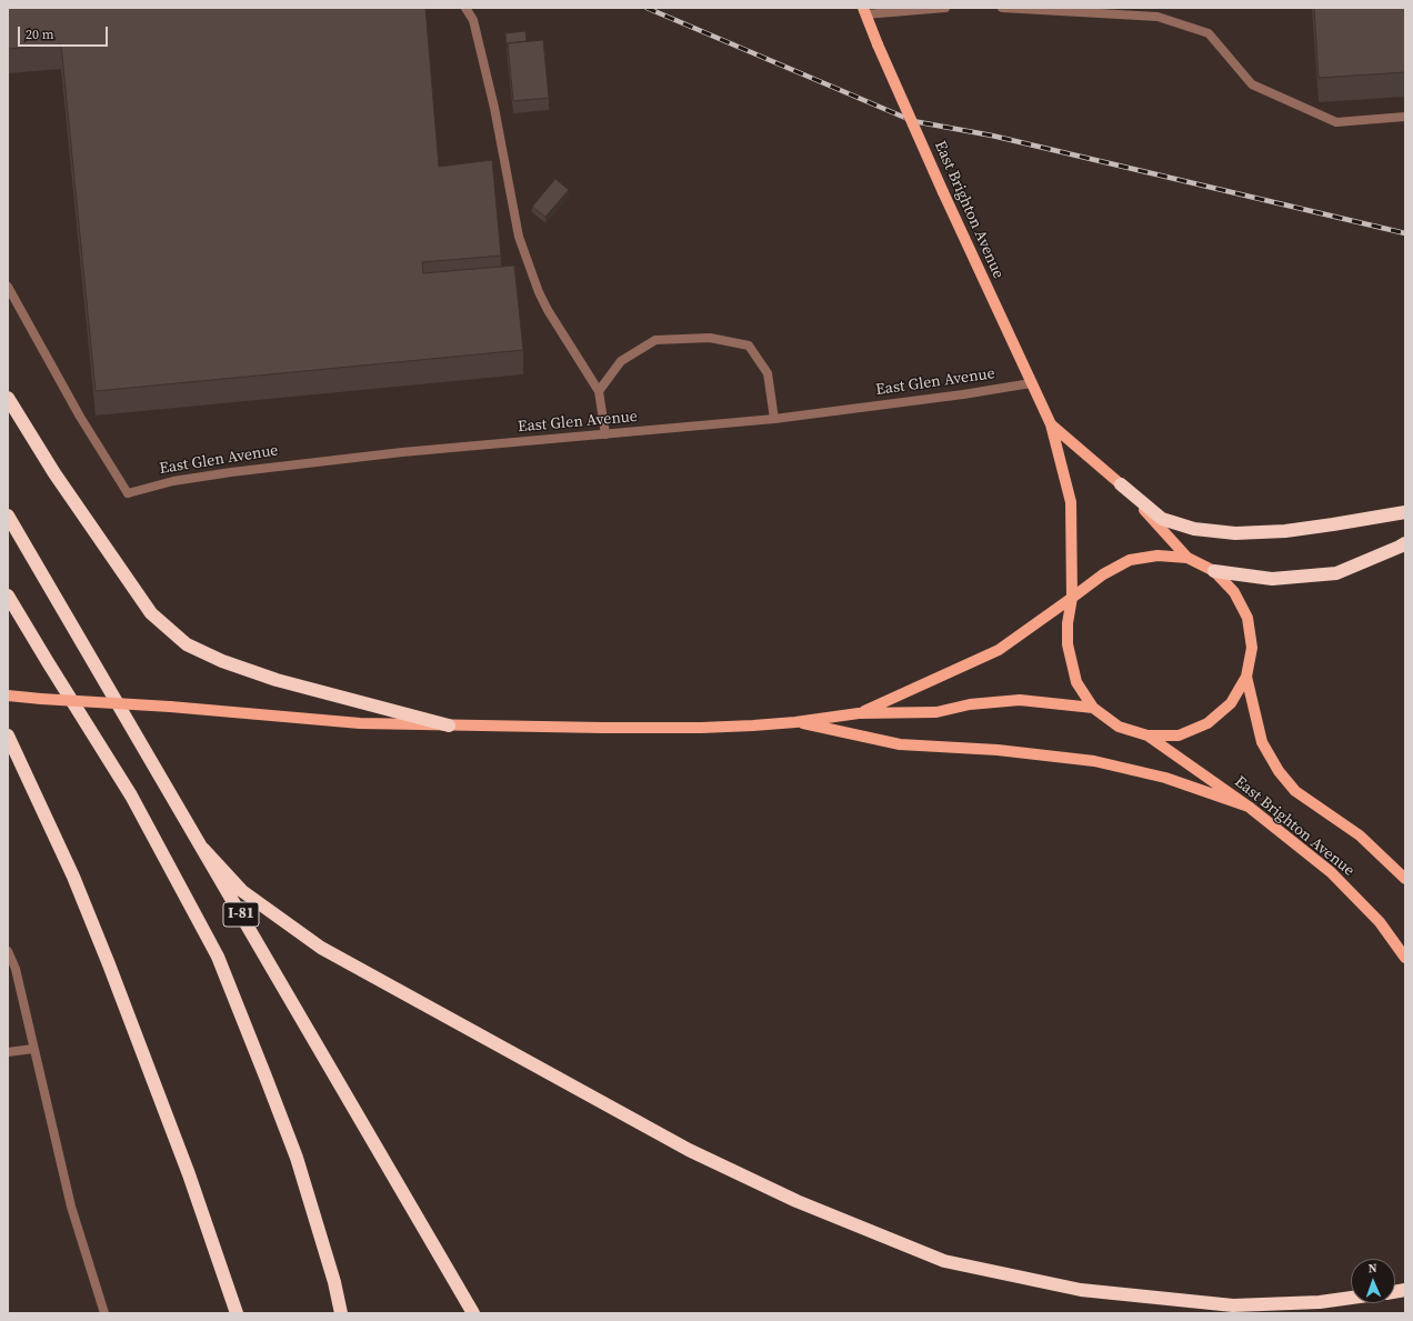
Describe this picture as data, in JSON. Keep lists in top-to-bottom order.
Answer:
{
  "streets": {
    "highway": ["I-81"],
    "main road": ["East Brighton Avenue"],
    "street": ["East Glen Avenue"]
  },
  "crossings": [
    ["East Brighton Avenue", "East Glen Avenue"]
  ],
  "scale_bar": "20 m",
  "north": "top"
}
